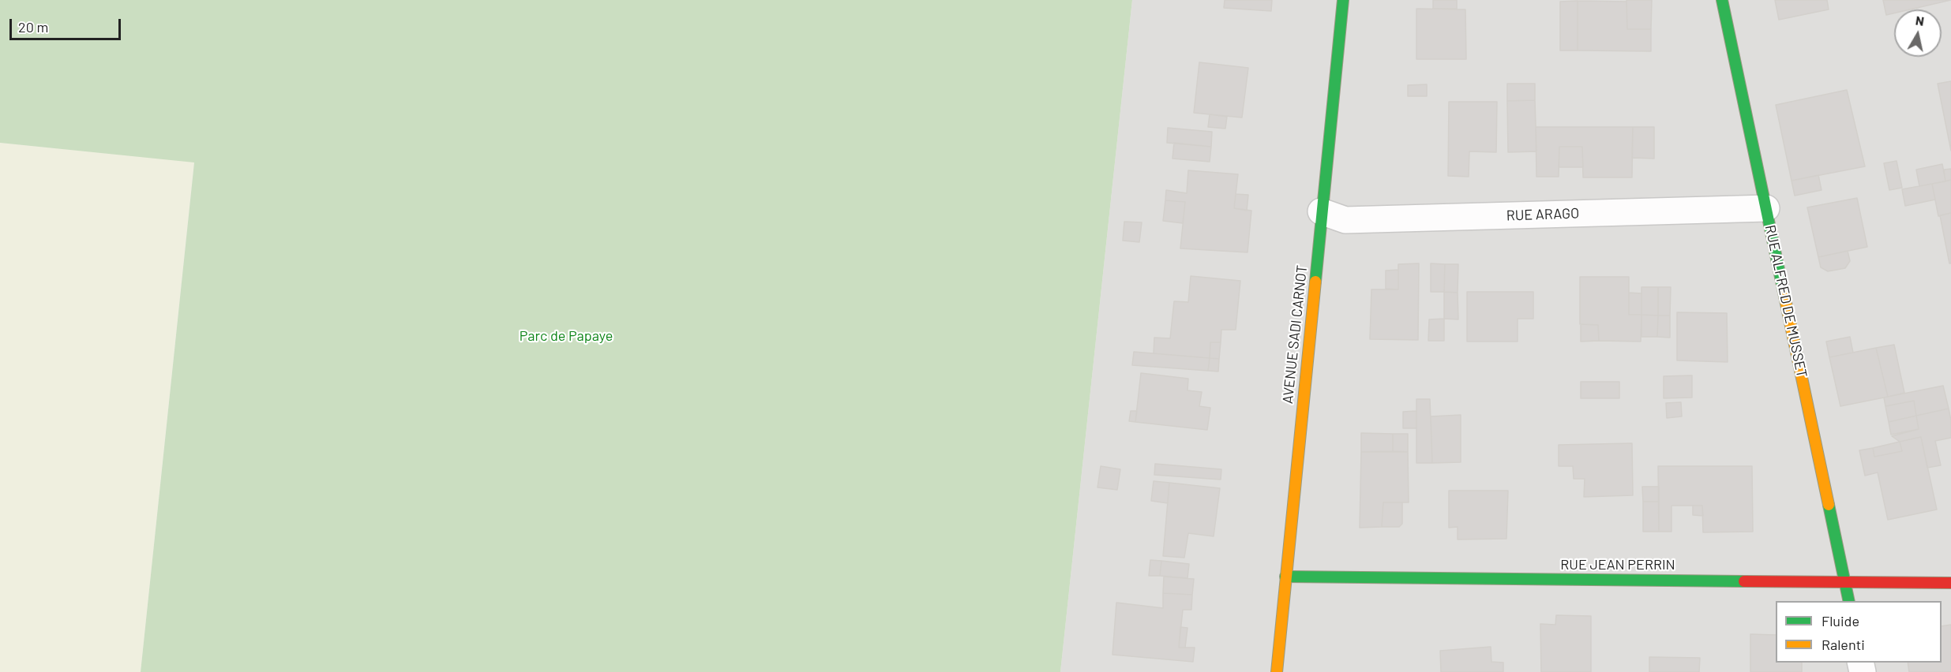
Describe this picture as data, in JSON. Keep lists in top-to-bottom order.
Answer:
{
  "streets": {
    "street": [
      "RUE ARAGO",
      "RUE ALFRED DE MUSSET",
      "AVENUE SADI CARNOT",
      "RUE JEAN PERRIN"
    ]
  },
  "crossings": [
    ["RUE ARAGO", "RUE ALFRED DE MUSSET"],
    ["RUE ARAGO", "AVENUE SADI CARNOT"],
    ["RUE ALFRED DE MUSSET", "RUE JEAN PERRIN"],
    ["AVENUE SADI CARNOT", "RUE JEAN PERRIN"]
  ],
  "parks": ["Parc de Papaye"],
  "legend": ["Fluide", "Ralenti"],
  "scale_bar": "20 m",
  "north": "top"
}
